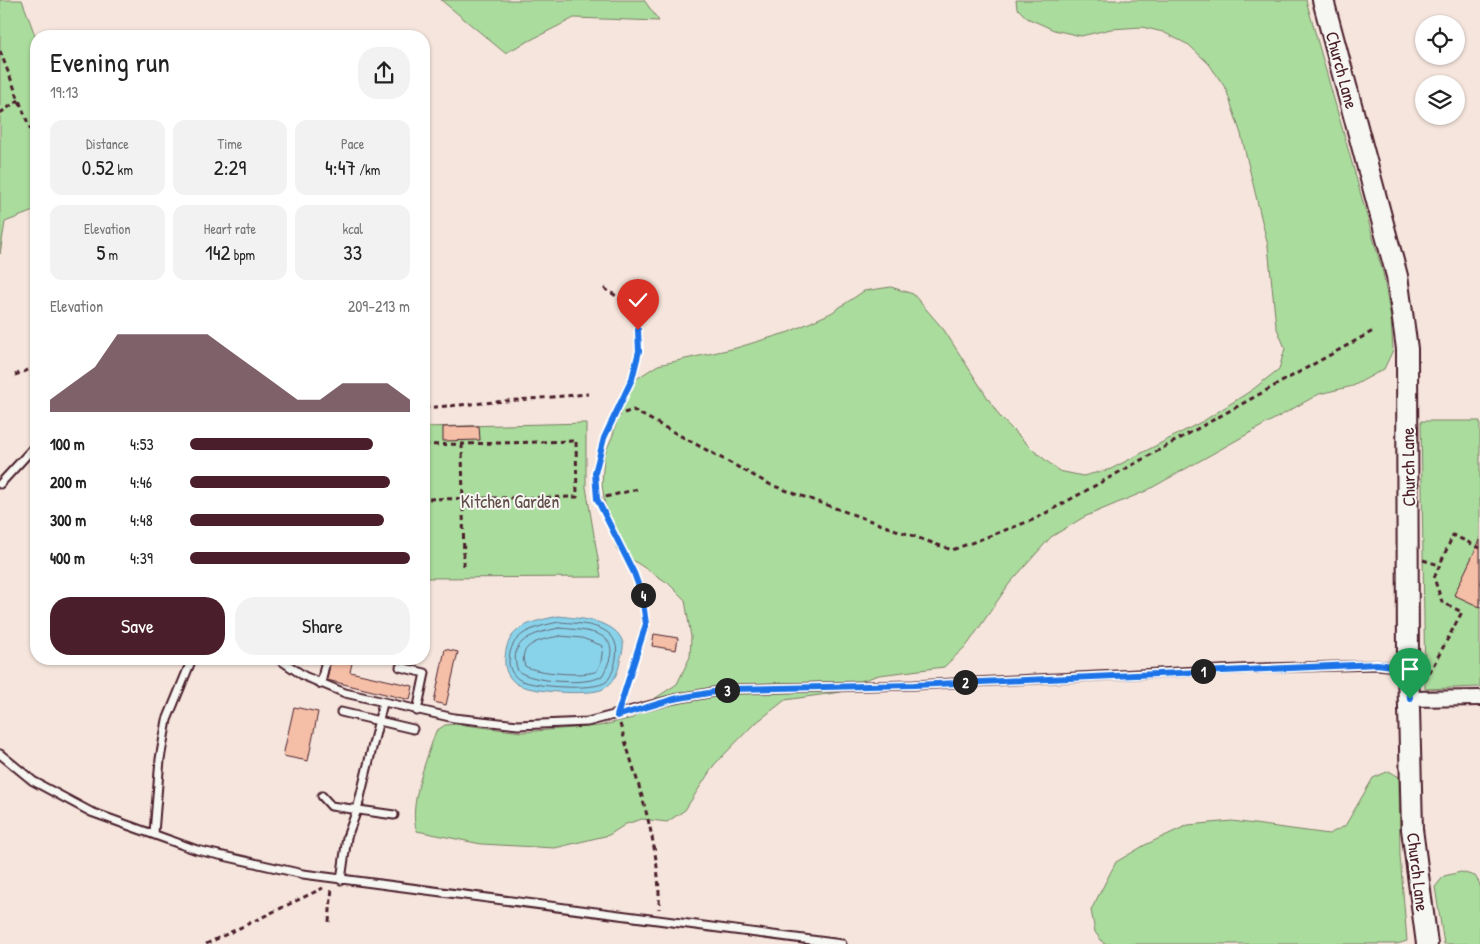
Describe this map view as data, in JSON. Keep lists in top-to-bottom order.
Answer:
{
  "streets": {
    "street": ["Church Lane"]
  },
  "parks": ["Kitchen Garden"],
  "page": {
    "heading": ["Evening run", "19:13"],
    "stats": [
      ["Distance", "0.52 km"],
      ["Time", "2:29"],
      ["Pace", "4:47 /km"],
      ["Elevation", "5 m"],
      ["Heart rate", "142 bpm"],
      ["kcal", "33"]
    ],
    "chart": ["Elevation", "209–213 m"],
    "list": [
      {
        "name": "100 m",
        "note": "4:53"
      },
      {
        "name": "200 m",
        "note": "4:46"
      },
      {
        "name": "300 m",
        "note": "4:48"
      },
      {
        "name": "400 m",
        "note": "4:39"
      }
    ],
    "pins": [
      "4",
      "1",
      "2",
      "3"
    ],
    "buttons": ["Save", "Share"]
  }
}
